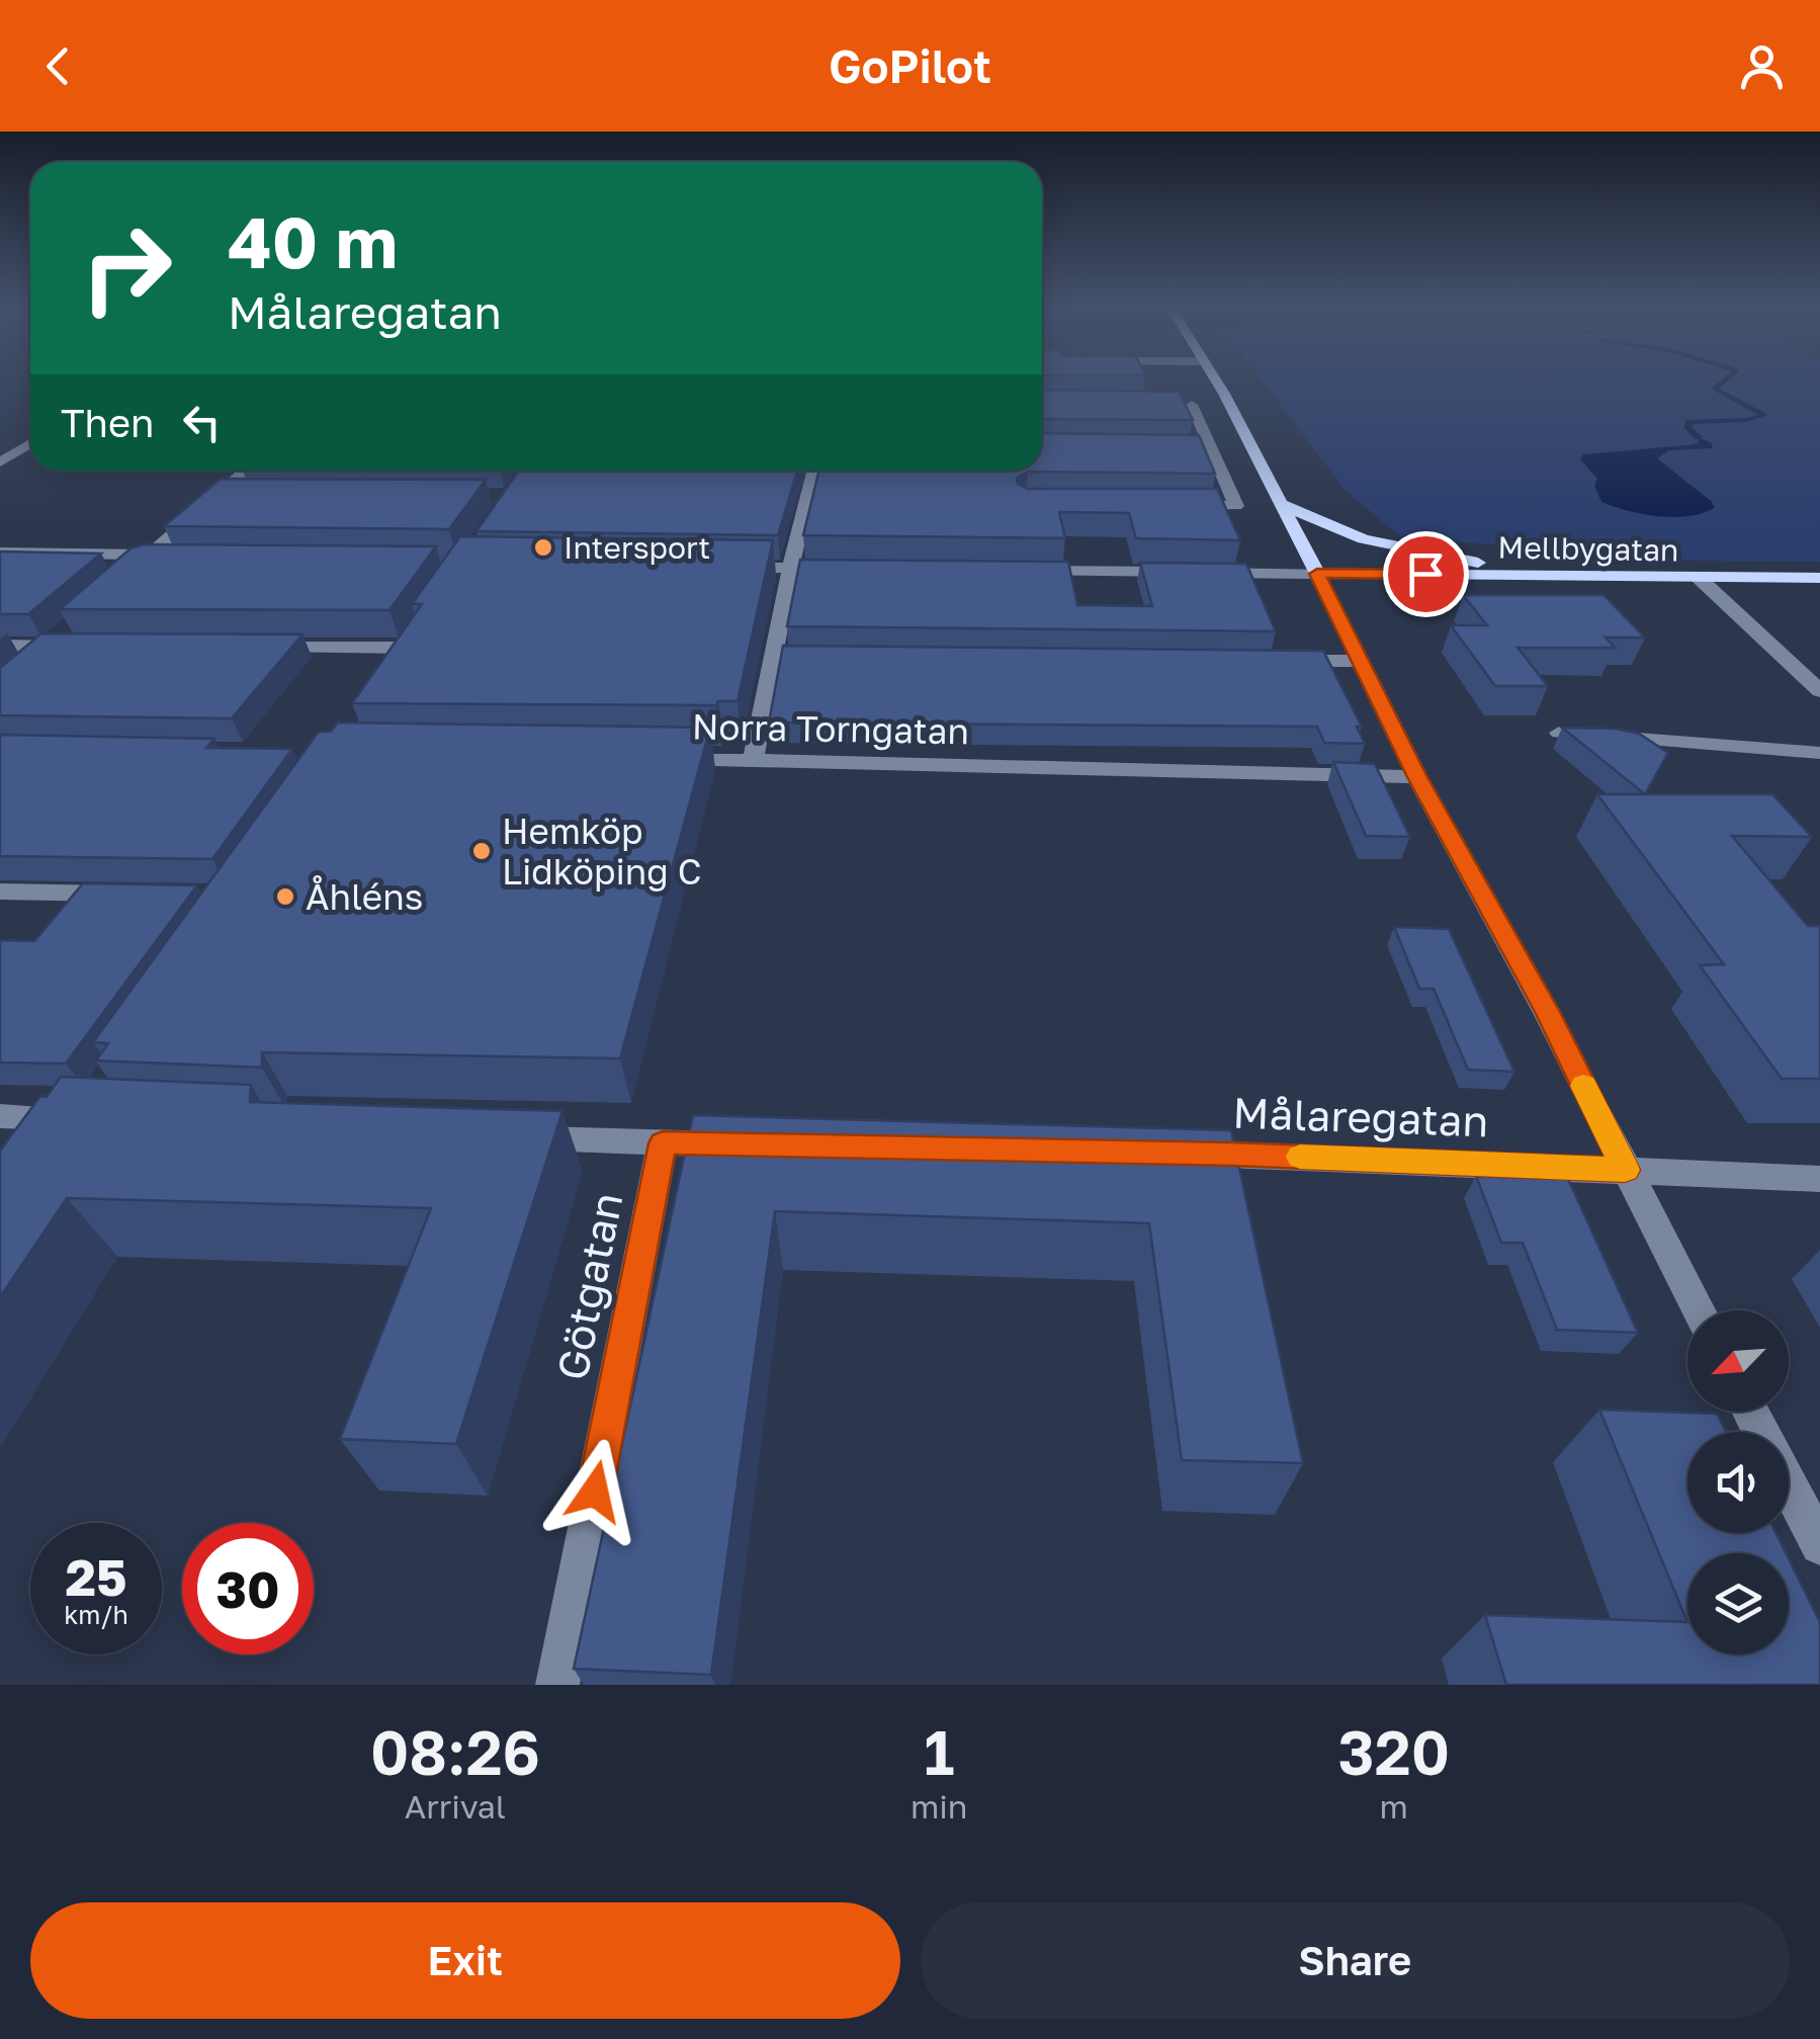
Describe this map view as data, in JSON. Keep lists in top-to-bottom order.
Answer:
{
  "streets": {
    "main road": ["Mellbygatan"],
    "street": ["Norra Torngatan", "Målaregatan", "Götgatan"]
  },
  "places": ["Intersport", "Hemköp Lidköping C", "Åhléns"],
  "north": "bottom left",
  "page": {
    "header": "GoPilot",
    "turn": ["40 m", "Målaregatan"],
    "then": "Then",
    "speed": "25 km/h",
    "limit": "30",
    "eta": [
      "08:26",
      "Arrival",
      "1",
      "min",
      "320",
      "m"
    ],
    "buttons": ["Exit", "Share"]
  }
}
